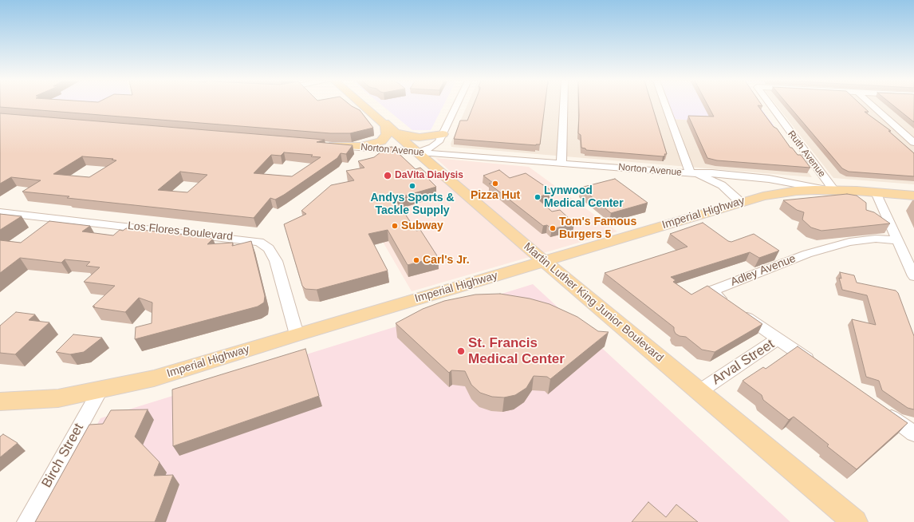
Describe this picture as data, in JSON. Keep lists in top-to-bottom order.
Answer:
{
  "streets": {
    "main road": ["Imperial Highway", "Martin Luther King Junior Boulevard"],
    "street": [
      "Norton Avenue",
      "Ruth Avenue",
      "Los Flores Boulevard",
      "Adley Avenue",
      "Arval Street",
      "Birch Street"
    ]
  },
  "crossings": [
    ["Norton Avenue", "Ruth Avenue"],
    ["Norton Avenue", "Imperial Highway"],
    ["Norton Avenue", "Martin Luther King Junior Boulevard"],
    ["Ruth Avenue", "Imperial Highway"],
    ["Imperial Highway", "Los Flores Boulevard"],
    ["Imperial Highway", "Martin Luther King Junior Boulevard"],
    ["Imperial Highway", "Birch Street"],
    ["Adley Avenue", "Arval Street"],
    ["Martin Luther King Junior Boulevard", "Arval Street"]
  ],
  "places": [
    "DaVita Dialysis",
    "Pizza Hut",
    "Andys Sports & Tackle Supply",
    "Lynwood Medical Center",
    "Subway",
    "Tom's Famous Burgers 5",
    "Carl's Jr.",
    "St. Francis Medical Center"
  ]
}
